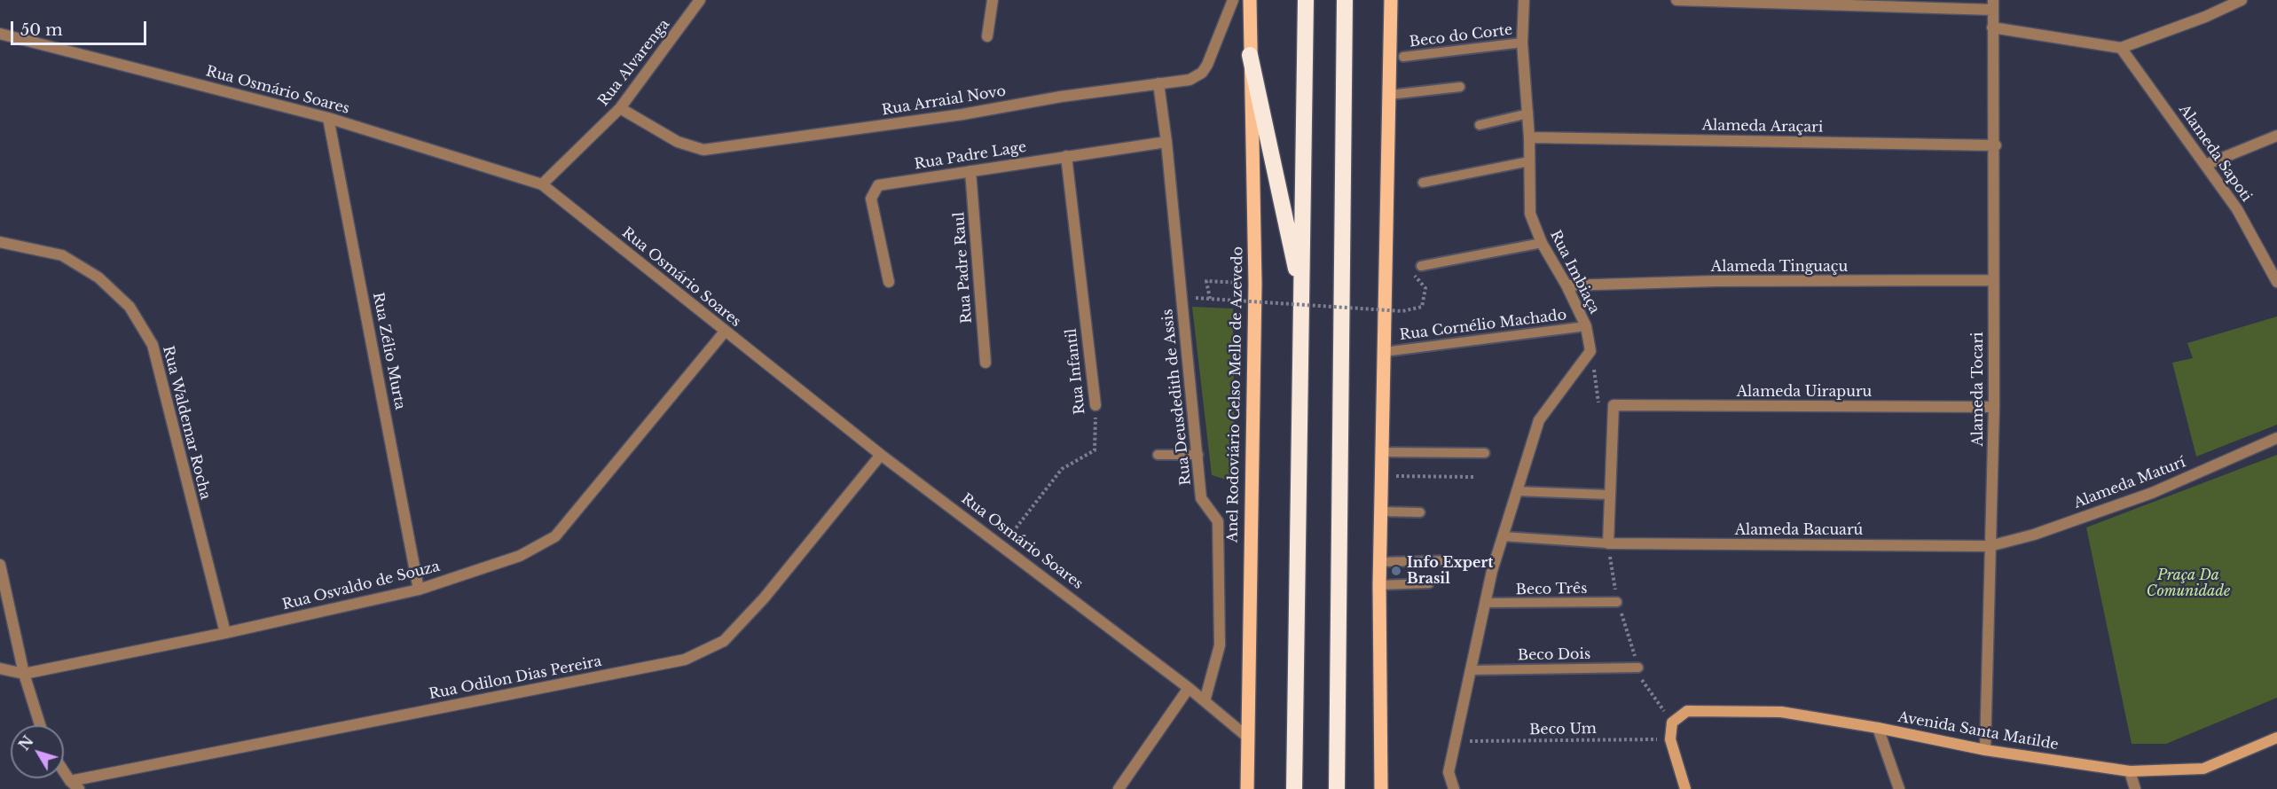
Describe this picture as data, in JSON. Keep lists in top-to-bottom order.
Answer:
{
  "streets": {
    "main road": ["Anel Rodoviário Celso Mello de Azevedo"],
    "street": [
      "Rua Alvarenga",
      "Rua Osmário Soares",
      "Rua Arraial Novo",
      "Alameda Araçari",
      "Alameda Sapoti",
      "Rua Padre Lage",
      "Alameda Tinguaçu",
      "Rua Padre Raul",
      "Rua Imbiaça",
      "Rua Zélio Murta",
      "Rua Infantil",
      "Alameda Tocari",
      "Alameda Uirapuru",
      "Rua Deusdedith de Assis",
      "Rua Waldemar Rocha",
      "Alameda Maturí",
      "Alameda Bacuarú",
      "Rua Osvaldo de Souza",
      "Rua Odilon Dias Pereira",
      "Avenida Santa Matilde"
    ],
    "lane": [
      "Beco do Corte",
      "Rua Cornélio Machado",
      "Beco Três",
      "Beco Dois"
    ],
    "path": ["Beco Um"]
  },
  "crossings": [
    ["Beco do Corte", "Rua Imbiaça"],
    ["Rua Alvarenga", "Rua Osmário Soares"],
    ["Rua Alvarenga", "Rua Arraial Novo"],
    ["Rua Osmário Soares", "Rua Zélio Murta"],
    ["Rua Osmário Soares", "Rua Infantil"],
    ["Rua Osmário Soares", "Anel Rodoviário Celso Mello de Azevedo"],
    ["Rua Osmário Soares", "Rua Deusdedith de Assis"],
    ["Rua Osmário Soares", "Rua Osvaldo de Souza"],
    ["Rua Osmário Soares", "Rua Odilon Dias Pereira"],
    ["Rua Arraial Novo", "Rua Deusdedith de Assis"],
    ["Alameda Araçari", "Rua Imbiaça"],
    ["Alameda Araçari", "Alameda Tocari"],
    ["Rua Padre Lage", "Rua Padre Raul"],
    ["Rua Padre Lage", "Rua Infantil"],
    ["Rua Padre Lage", "Rua Deusdedith de Assis"],
    ["Alameda Tinguaçu", "Rua Imbiaça"],
    ["Alameda Tinguaçu", "Alameda Tocari"],
    ["Rua Imbiaça", "Rua Cornélio Machado"],
    ["Rua Zélio Murta", "Rua Osvaldo de Souza"],
    ["Alameda Tocari", "Alameda Uirapuru"],
    ["Alameda Tocari", "Alameda Maturí"],
    ["Alameda Tocari", "Alameda Bacuarú"],
    ["Alameda Tocari", "Avenida Santa Matilde"],
    ["Rua Waldemar Rocha", "Rua Osvaldo de Souza"],
    ["Alameda Maturí", "Alameda Bacuarú"]
  ],
  "parks": ["Praça Da Comunidade"],
  "places": ["Info Expert Brasil"],
  "scale_bar": "50 m",
  "north": "top left"
}
